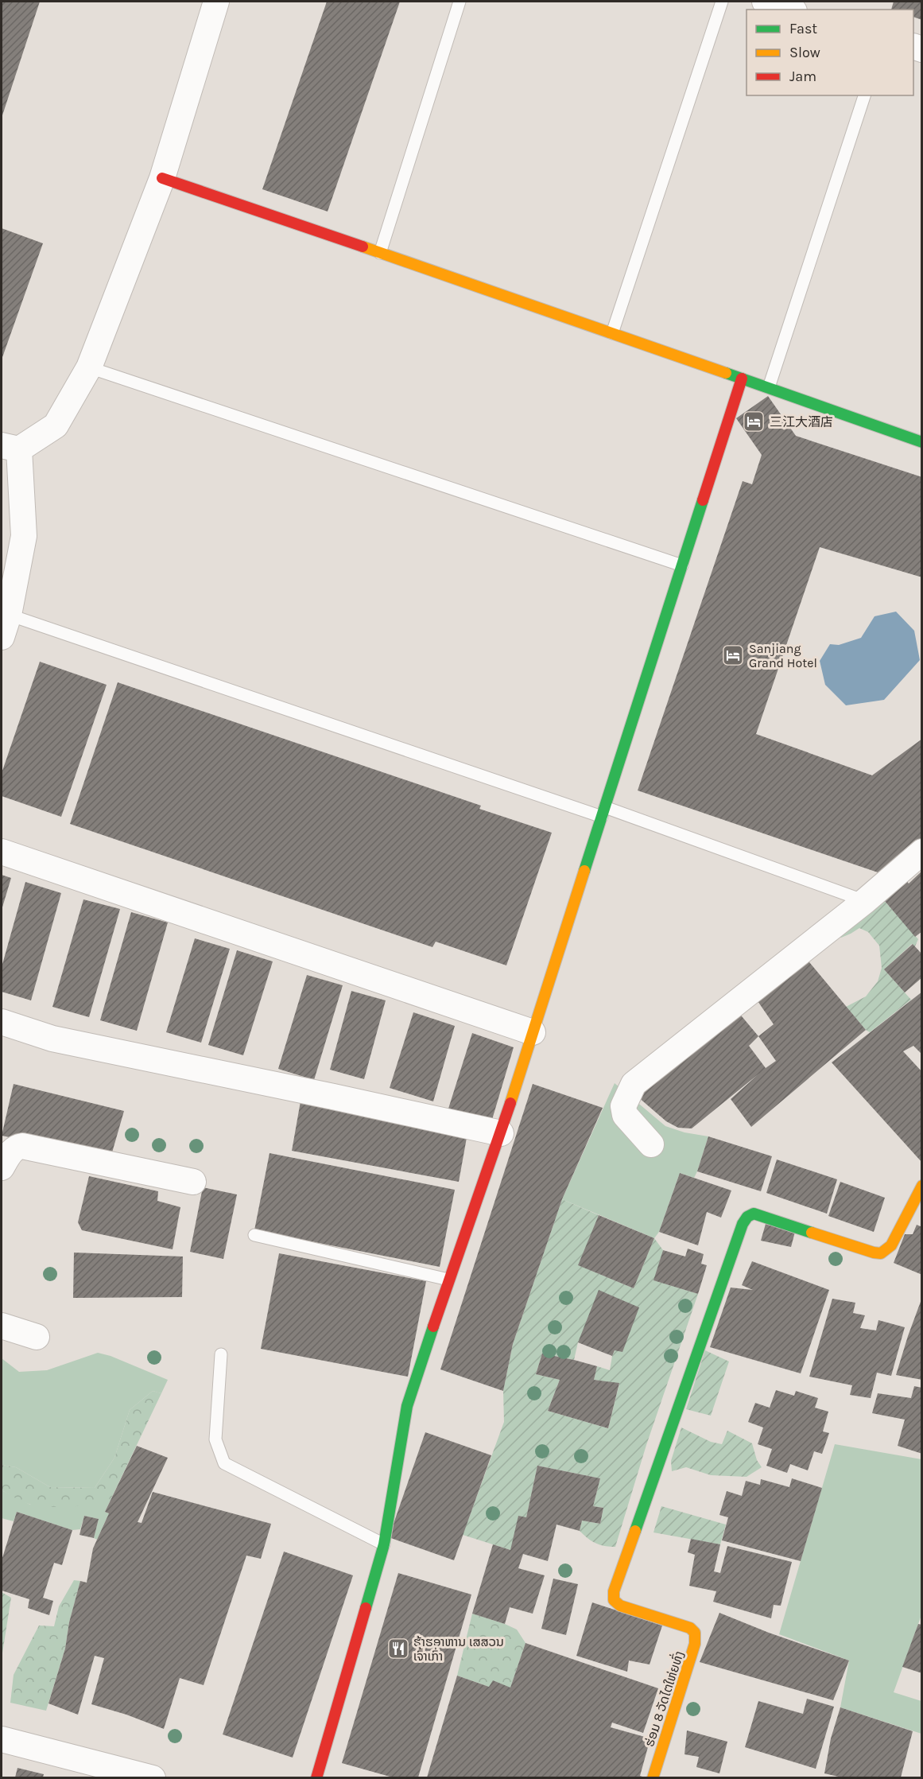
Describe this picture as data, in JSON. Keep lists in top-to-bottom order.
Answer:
{
  "streets": {
    "street": ["ຮ່ອມ 8 ວັດໄຕໃຫ່ຍທົ່ງ"]
  },
  "places": {
    "hotel": ["三江大酒店", "Sanjiang Grand Hotel"],
    "restaurant": ["ຮ້າຮອາຫານ ເສສວນ ເຈົ້າເກົ່າ"]
  },
  "legend": ["Fast", "Slow", "Jam"]
}
